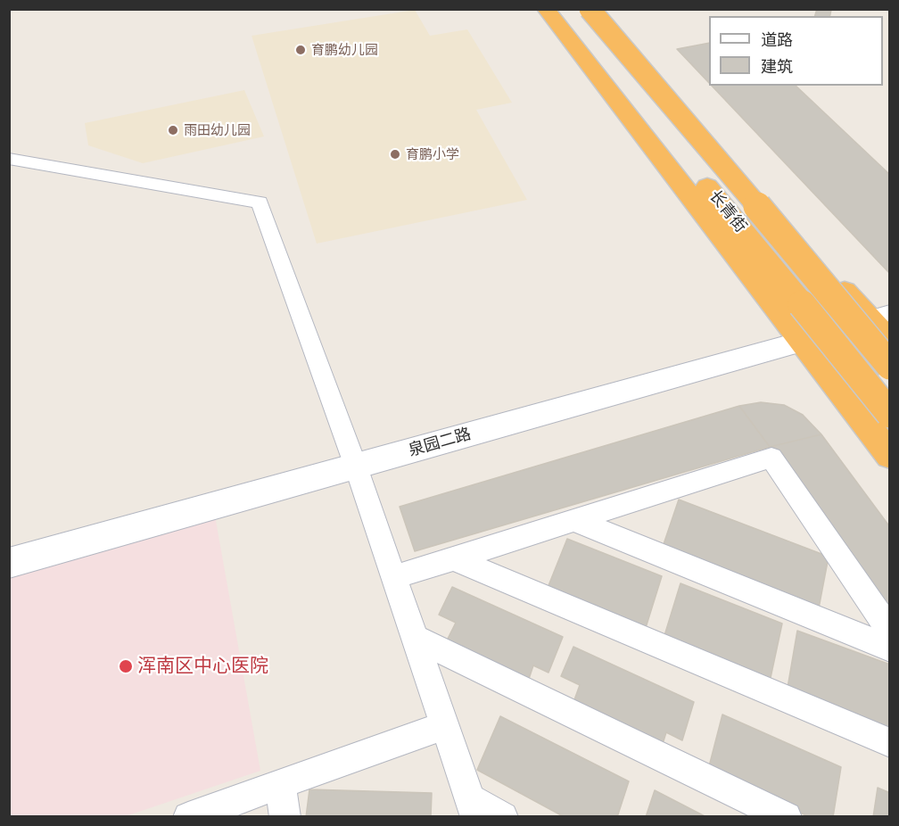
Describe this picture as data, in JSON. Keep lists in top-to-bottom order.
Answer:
{
  "streets": {
    "highway": ["长青街"],
    "street": ["泉园二路"]
  },
  "places": [
    "育鹏幼儿园",
    "雨田幼儿园",
    "育鹏小学",
    "浑南区中心医院"
  ],
  "legend": ["道路", "建筑"]
}
